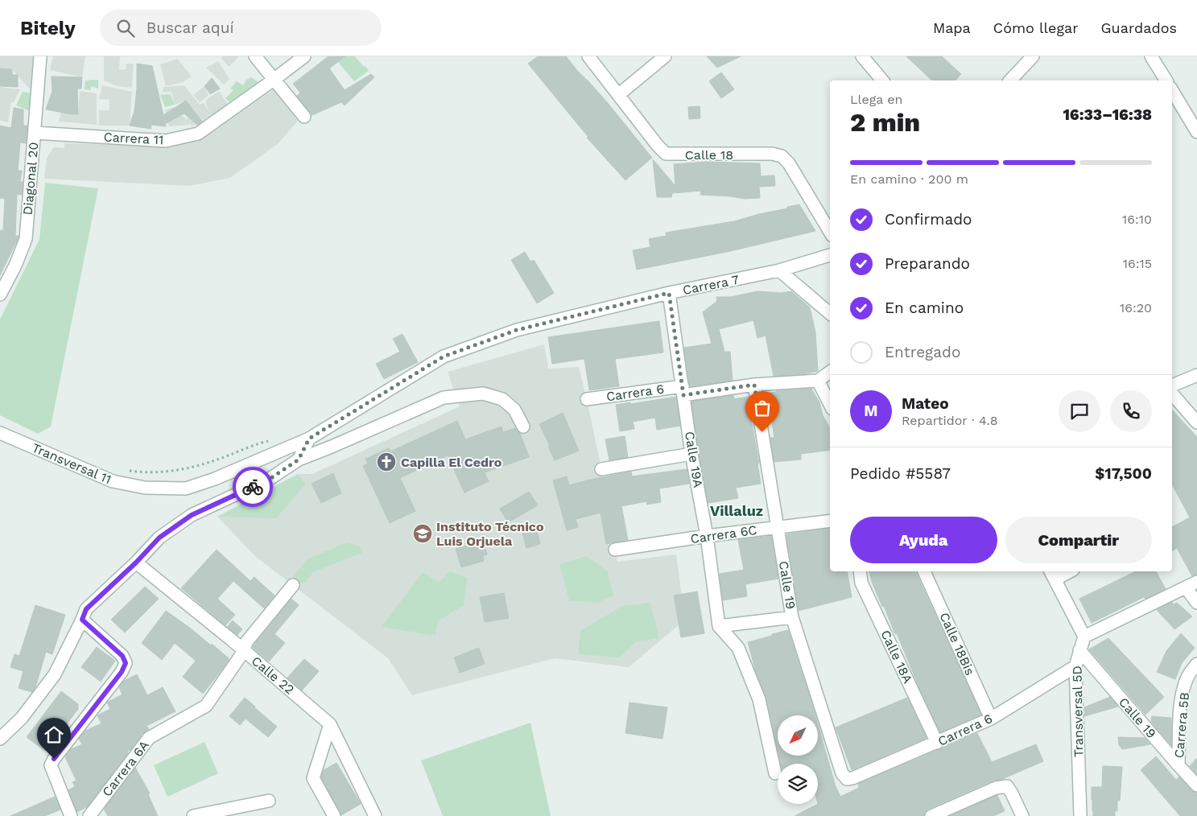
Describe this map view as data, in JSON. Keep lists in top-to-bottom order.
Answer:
{
  "streets": {
    "street": [
      "Carrera 11",
      "Calle 18",
      "Diagonal 20",
      "Carrera 7",
      "Carrera 6",
      "Calle 19A",
      "Transversal 11",
      "Carrera 6C",
      "Calle 19",
      "Calle 18Bis",
      "Calle 18A",
      "Calle 22",
      "Transversal 5D",
      "Carrera 5B",
      "Carrera 6A"
    ]
  },
  "crossings": [
    ["Carrera 11", "Diagonal 20"],
    ["Carrera 7", "Calle 19A"],
    ["Carrera 7", "Transversal 11"],
    ["Carrera 6", "Calle 19A"],
    ["Carrera 6", "Calle 19"],
    ["Carrera 6", "Calle 18Bis"],
    ["Carrera 6", "Calle 18A"],
    ["Carrera 6", "Transversal 5D"],
    ["Calle 19A", "Carrera 6C"],
    ["Carrera 6C", "Calle 19"],
    ["Calle 19", "Transversal 5D"],
    ["Calle 19", "Carrera 5B"],
    ["Calle 22", "Carrera 6A"]
  ],
  "districts": ["Villaluz"],
  "places": {
    "church": ["Capilla El Cedro"],
    "school or university": ["Instituto Técnico Luis Orjuela"]
  },
  "north": "bottom left",
  "page": {
    "header": "Bitely",
    "search": "Buscar aquí",
    "nav": ["Mapa", "Cómo llegar", "Guardados"],
    "heading": ["2 min", "Llega en", "16:33–16:38"],
    "panel": [
      "Mateo",
      "Repartidor · 4.8",
      "Pedido #5587",
      "$17,500"
    ],
    "bar": "En camino · 200 m",
    "list": [
      ["Confirmado", "16:10"],
      ["Preparando", "16:15"],
      ["En camino", "16:20"],
      "Entregado"
    ],
    "round": "M",
    "buttons": ["Ayuda", "Compartir"]
  }
}
